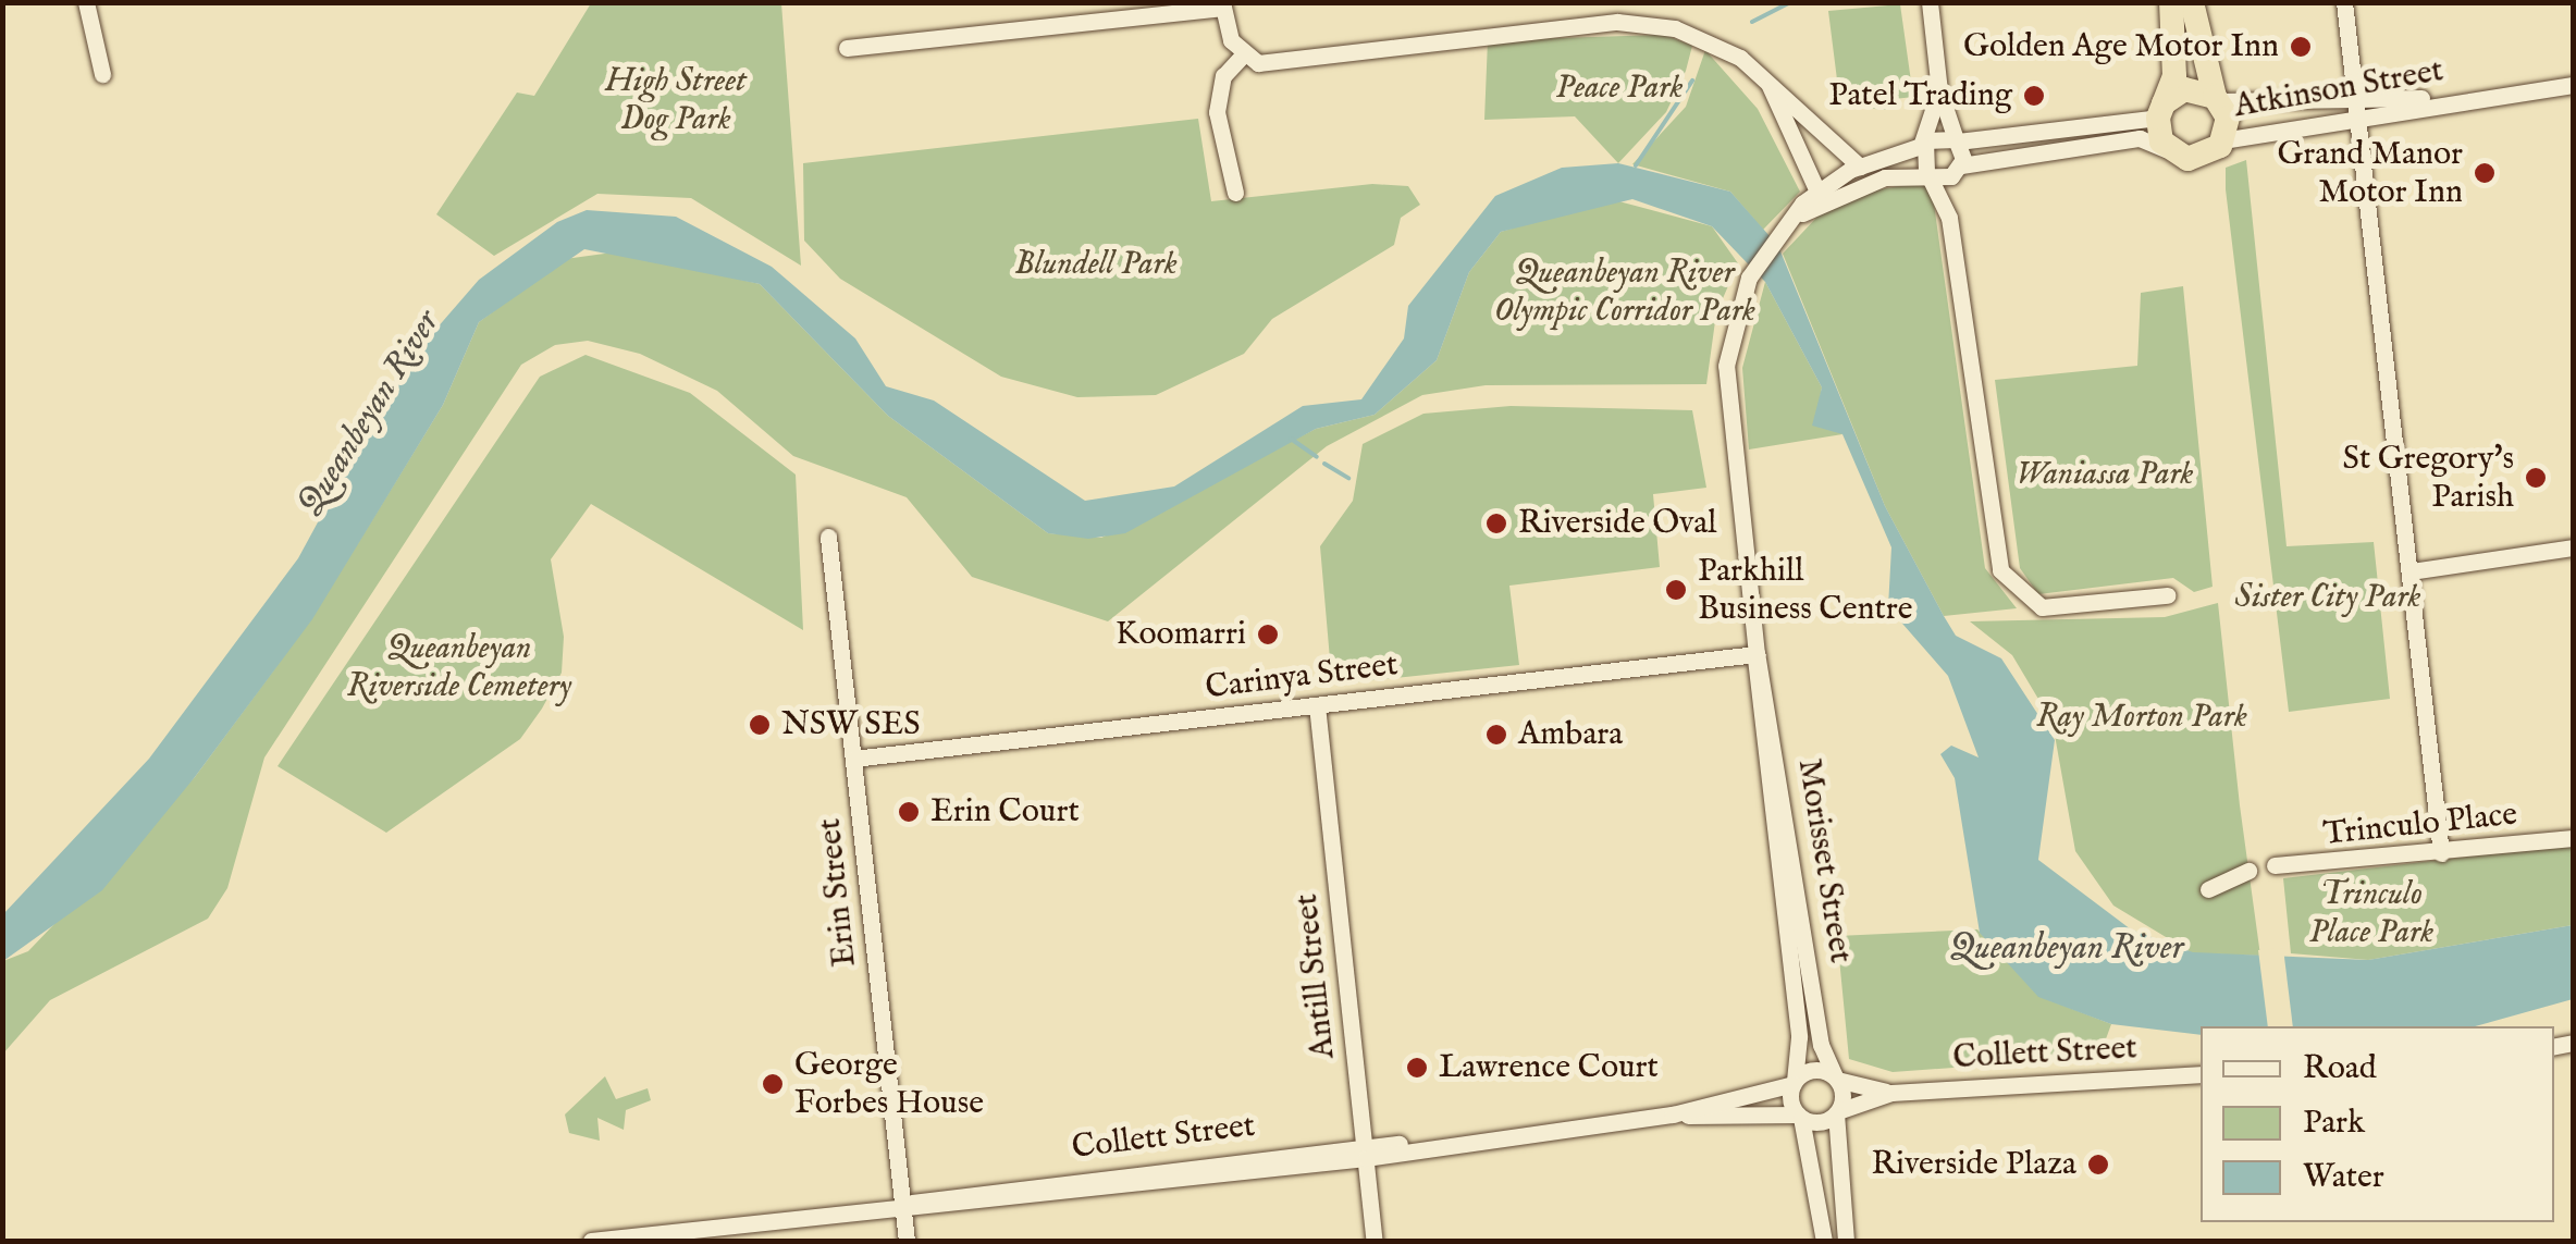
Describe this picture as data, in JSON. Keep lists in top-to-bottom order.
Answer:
{
  "streets": {
    "street": [
      "Atkinson Street",
      "Carinya Street",
      "Trinculo Place",
      "Morisset Street",
      "Erin Street",
      "Antill Street",
      "Collett Street"
    ]
  },
  "crossings": [
    ["Carinya Street", "Morisset Street"],
    ["Carinya Street", "Erin Street"],
    ["Carinya Street", "Antill Street"],
    ["Morisset Street", "Collett Street"],
    ["Erin Street", "Collett Street"],
    ["Antill Street", "Collett Street"]
  ],
  "water": ["Queanbeyan River"],
  "parks": [
    "High Street Dog Park",
    "Peace Park",
    "Blundell Park",
    "Queanbeyan River Olympic Corridor Park",
    "Waniassa Park",
    "Sister City Park",
    "Queanbeyan Riverside Cemetery",
    "Ray Morton Park",
    "Trinculo Place Park"
  ],
  "places": [
    "Golden Age Motor Inn",
    "Patel Trading",
    "Grand Manor Motor Inn",
    "St Gregory's Parish",
    "Riverside Oval",
    "Parkhill Business Centre",
    "Koomarri",
    "NSW SES",
    "Ambara",
    "Erin Court",
    "Lawrence Court",
    "George Forbes House",
    "Riverside Plaza"
  ],
  "legend": ["Road", "Park", "Water"]
}
